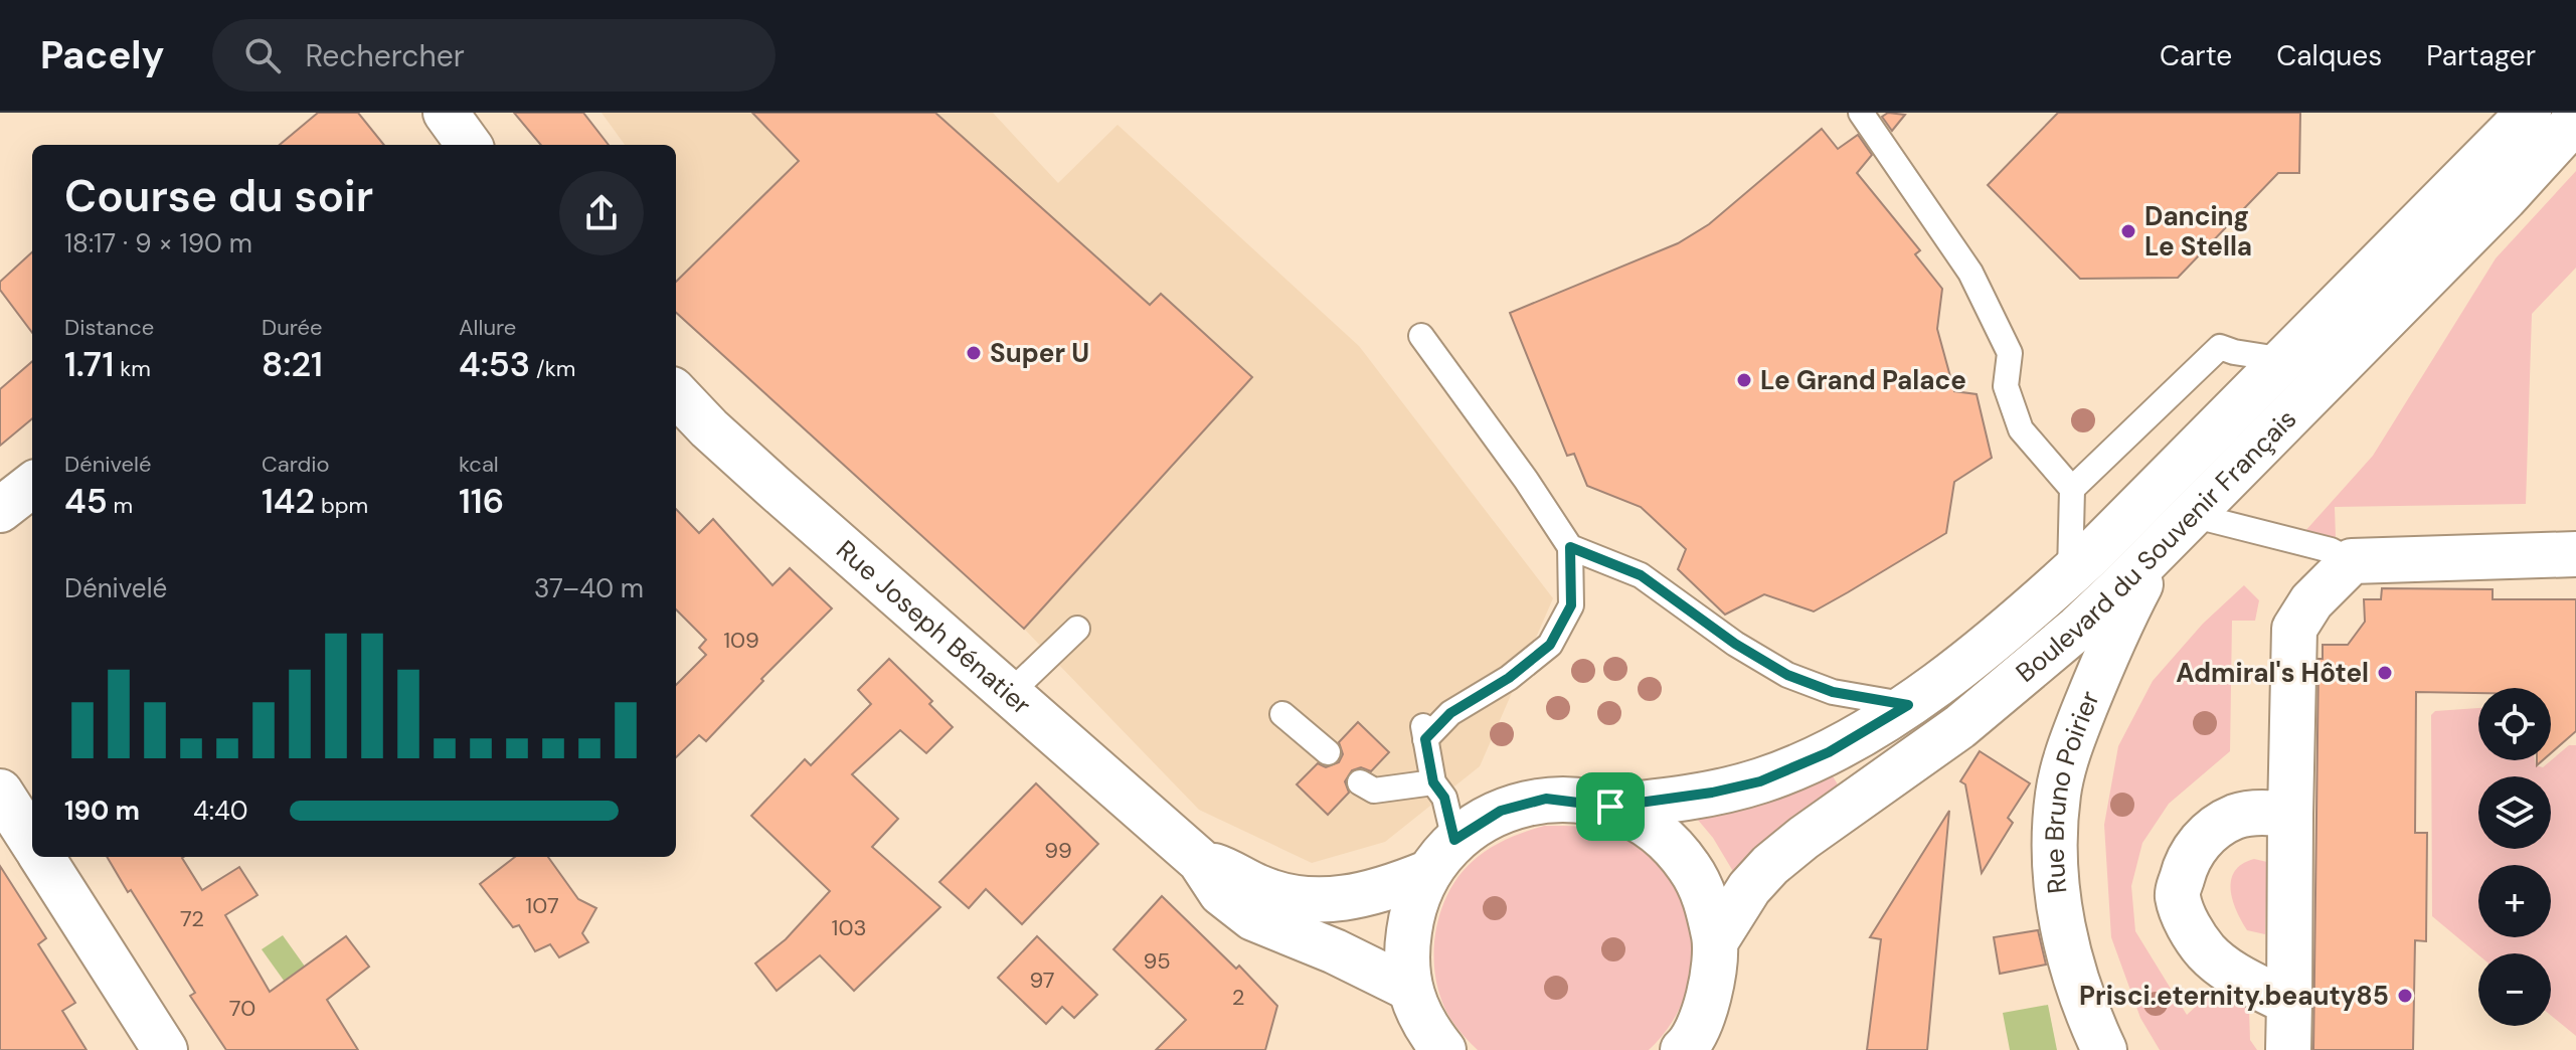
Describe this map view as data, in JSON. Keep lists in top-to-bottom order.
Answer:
{
  "streets": {
    "main road": ["Boulevard du Souvenir Français", "Rue Joseph Bénatier", "Rue Bruno Poirier"]
  },
  "crossings": [
    ["Boulevard du Souvenir Français", "Rue Bruno Poirier"]
  ],
  "places": [
    "Dancing Le Stella",
    "Super U",
    "Le Grand Palace",
    "Admiral's Hôtel",
    "Prisci.eternity.beauty85"
  ],
  "house_numbers": [
    "109",
    "99",
    "107",
    "72",
    "103",
    "95",
    "97",
    "2",
    "70"
  ],
  "page": {
    "header": "Pacely",
    "search": "Rechercher",
    "nav": ["Carte", "Calques", "Partager"],
    "heading": ["Course du soir", "18:17 · 9 × 190 m"],
    "stats": [
      ["Distance", "1.71 km"],
      ["Durée", "8:21"],
      ["Allure", "4:53 /km"],
      ["Dénivelé", "45 m"],
      ["Cardio", "142 bpm"],
      ["kcal", "116"]
    ],
    "chart": ["Dénivelé", "37–40 m"],
    "map_buttons": ["+", "−"],
    "list": [
      {
        "name": "190 m",
        "note": "4:40"
      }
    ]
  }
}
